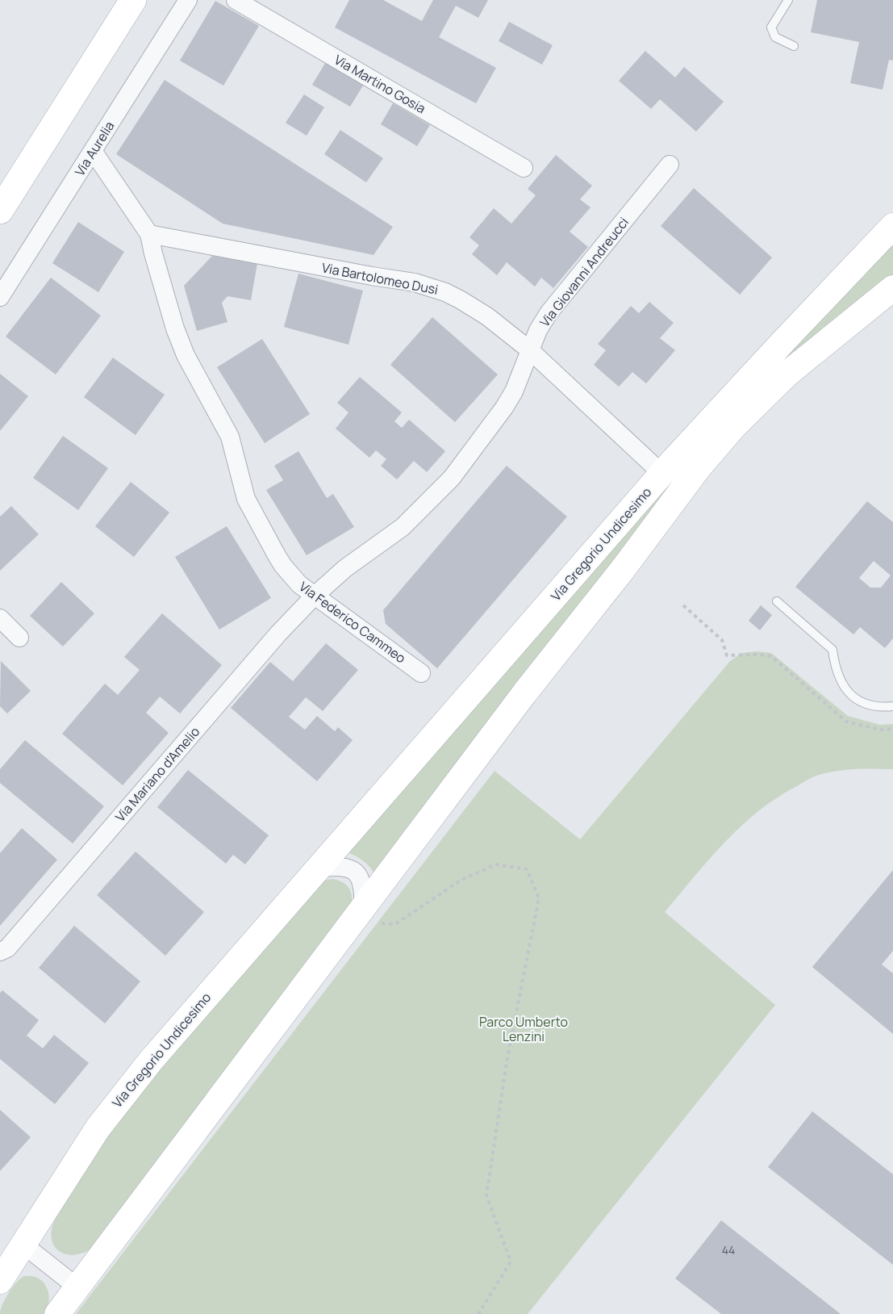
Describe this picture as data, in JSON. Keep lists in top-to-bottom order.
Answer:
{
  "streets": {
    "street": [
      "Via Martino Gosia",
      "Via Aurelia",
      "Via Giovanni Andreucci",
      "Via Bartolomeo Dusi",
      "Via Gregorio Undicesimo",
      "Via Federico Cammeo",
      "Via Mariano d'Amelio"
    ]
  },
  "crossings": [
    ["Via Aurelia", "Via Federico Cammeo"],
    ["Via Giovanni Andreucci", "Via Bartolomeo Dusi"],
    ["Via Giovanni Andreucci", "Via Federico Cammeo"],
    ["Via Giovanni Andreucci", "Via Mariano d'Amelio"],
    ["Via Bartolomeo Dusi", "Via Gregorio Undicesimo"],
    ["Via Bartolomeo Dusi", "Via Federico Cammeo"],
    ["Via Federico Cammeo", "Via Mariano d'Amelio"]
  ],
  "parks": ["Parco Umberto Lenzini"],
  "house_numbers": ["44"]
}
